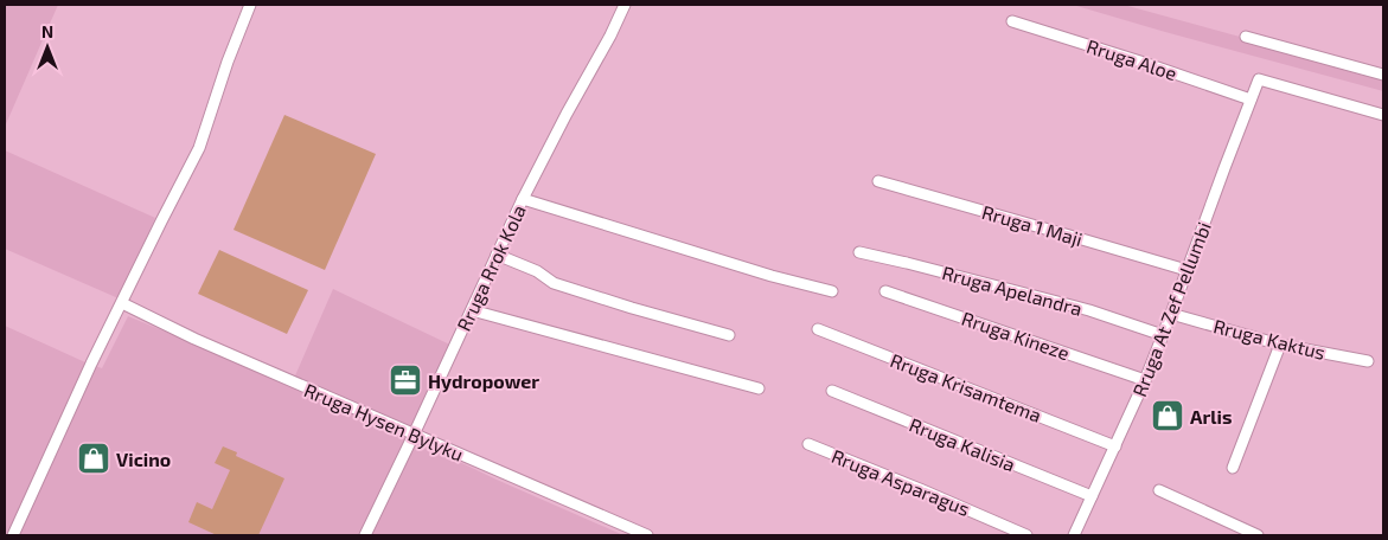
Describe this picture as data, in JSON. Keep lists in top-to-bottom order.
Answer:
{
  "streets": {
    "street": [
      "Rruga Aloe",
      "Rruga 1 Maji",
      "Rruga Rrok Kola",
      "Rruga Apelandra",
      "Rruga At Zef Pellumbi",
      "Rruga Kineze",
      "Rruga Kaktus",
      "Rruga Krisamtema",
      "Rruga Hysen Bylyku",
      "Rruga Kalisia",
      "Rruga Asparagus"
    ]
  },
  "crossings": [
    ["Rruga Aloe", "Rruga At Zef Pellumbi"],
    ["Rruga 1 Maji", "Rruga At Zef Pellumbi"],
    ["Rruga Rrok Kola", "Rruga Hysen Bylyku"],
    ["Rruga Apelandra", "Rruga At Zef Pellumbi"],
    ["Rruga At Zef Pellumbi", "Rruga Kineze"],
    ["Rruga At Zef Pellumbi", "Rruga Kaktus"],
    ["Rruga At Zef Pellumbi", "Rruga Krisamtema"],
    ["Rruga At Zef Pellumbi", "Rruga Kalisia"]
  ],
  "places": {
    "office": ["Hydropower"],
    "shop": ["Arlis", "Vicino"]
  },
  "north": "top"
}
